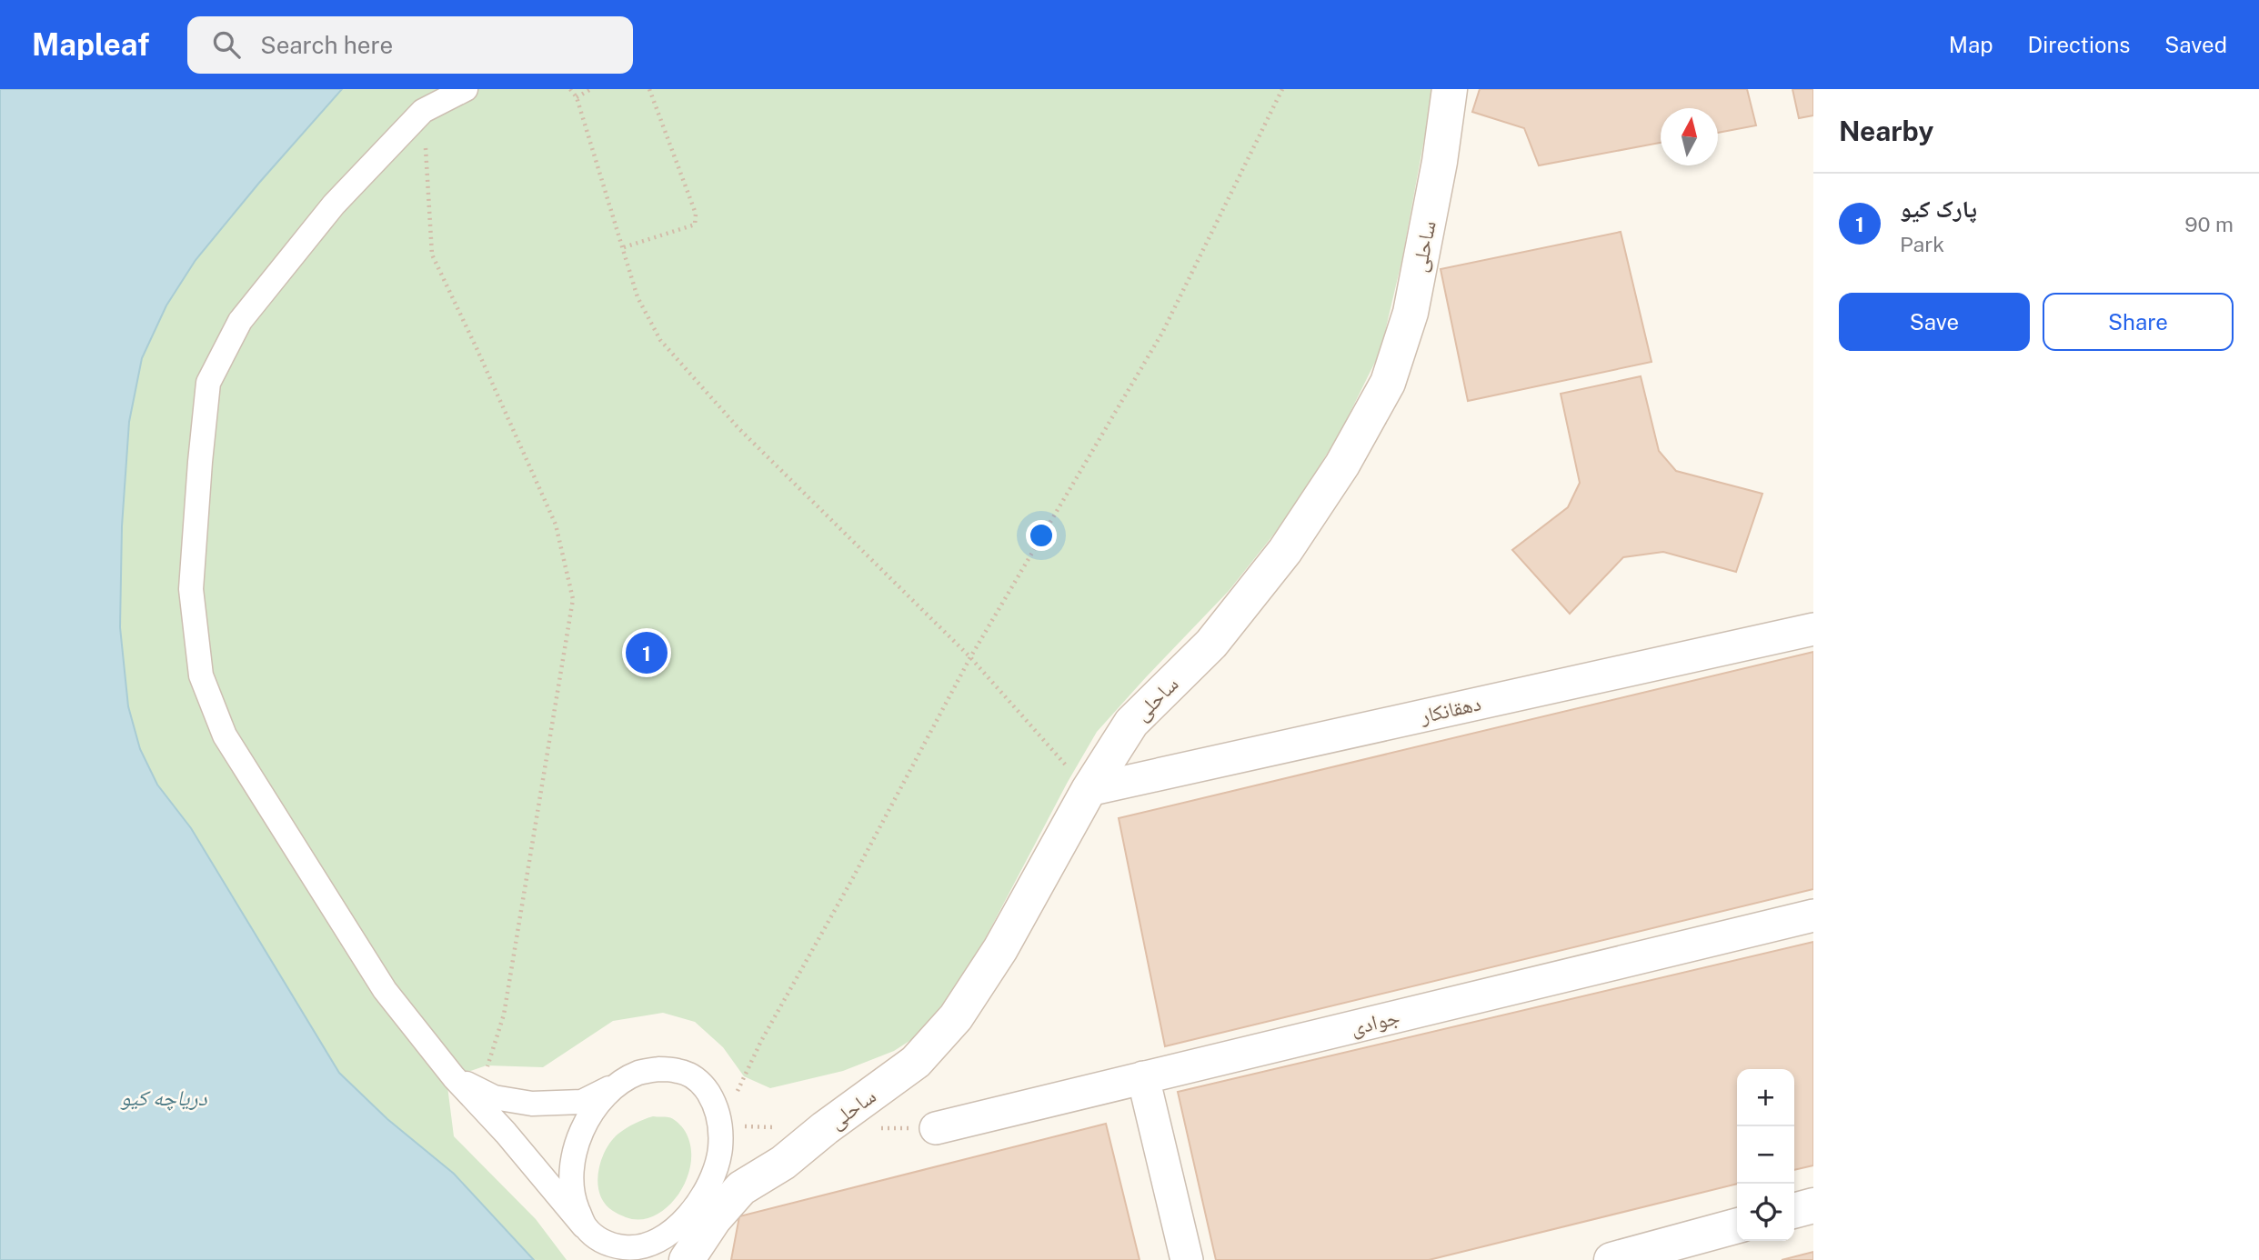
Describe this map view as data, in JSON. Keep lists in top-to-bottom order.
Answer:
{
  "streets": {
    "main road": ["ساحلی"],
    "street": ["دهقانکار", "جوادی"]
  },
  "crossings": [
    ["ساحلی", "دهقانکار"]
  ],
  "water": ["دریاچه کیو"],
  "north": "top",
  "page": {
    "header": "Mapleaf",
    "search": "Search here",
    "nav": ["Map", "Directions", "Saved"],
    "heading": "Nearby",
    "list": [
      {
        "mark": "1",
        "name": "پارک کیو",
        "note": "Park",
        "value": "90 m"
      }
    ],
    "buttons": ["Save", "Share"],
    "pins": "1",
    "map_buttons": ["+", "−"]
  }
}
